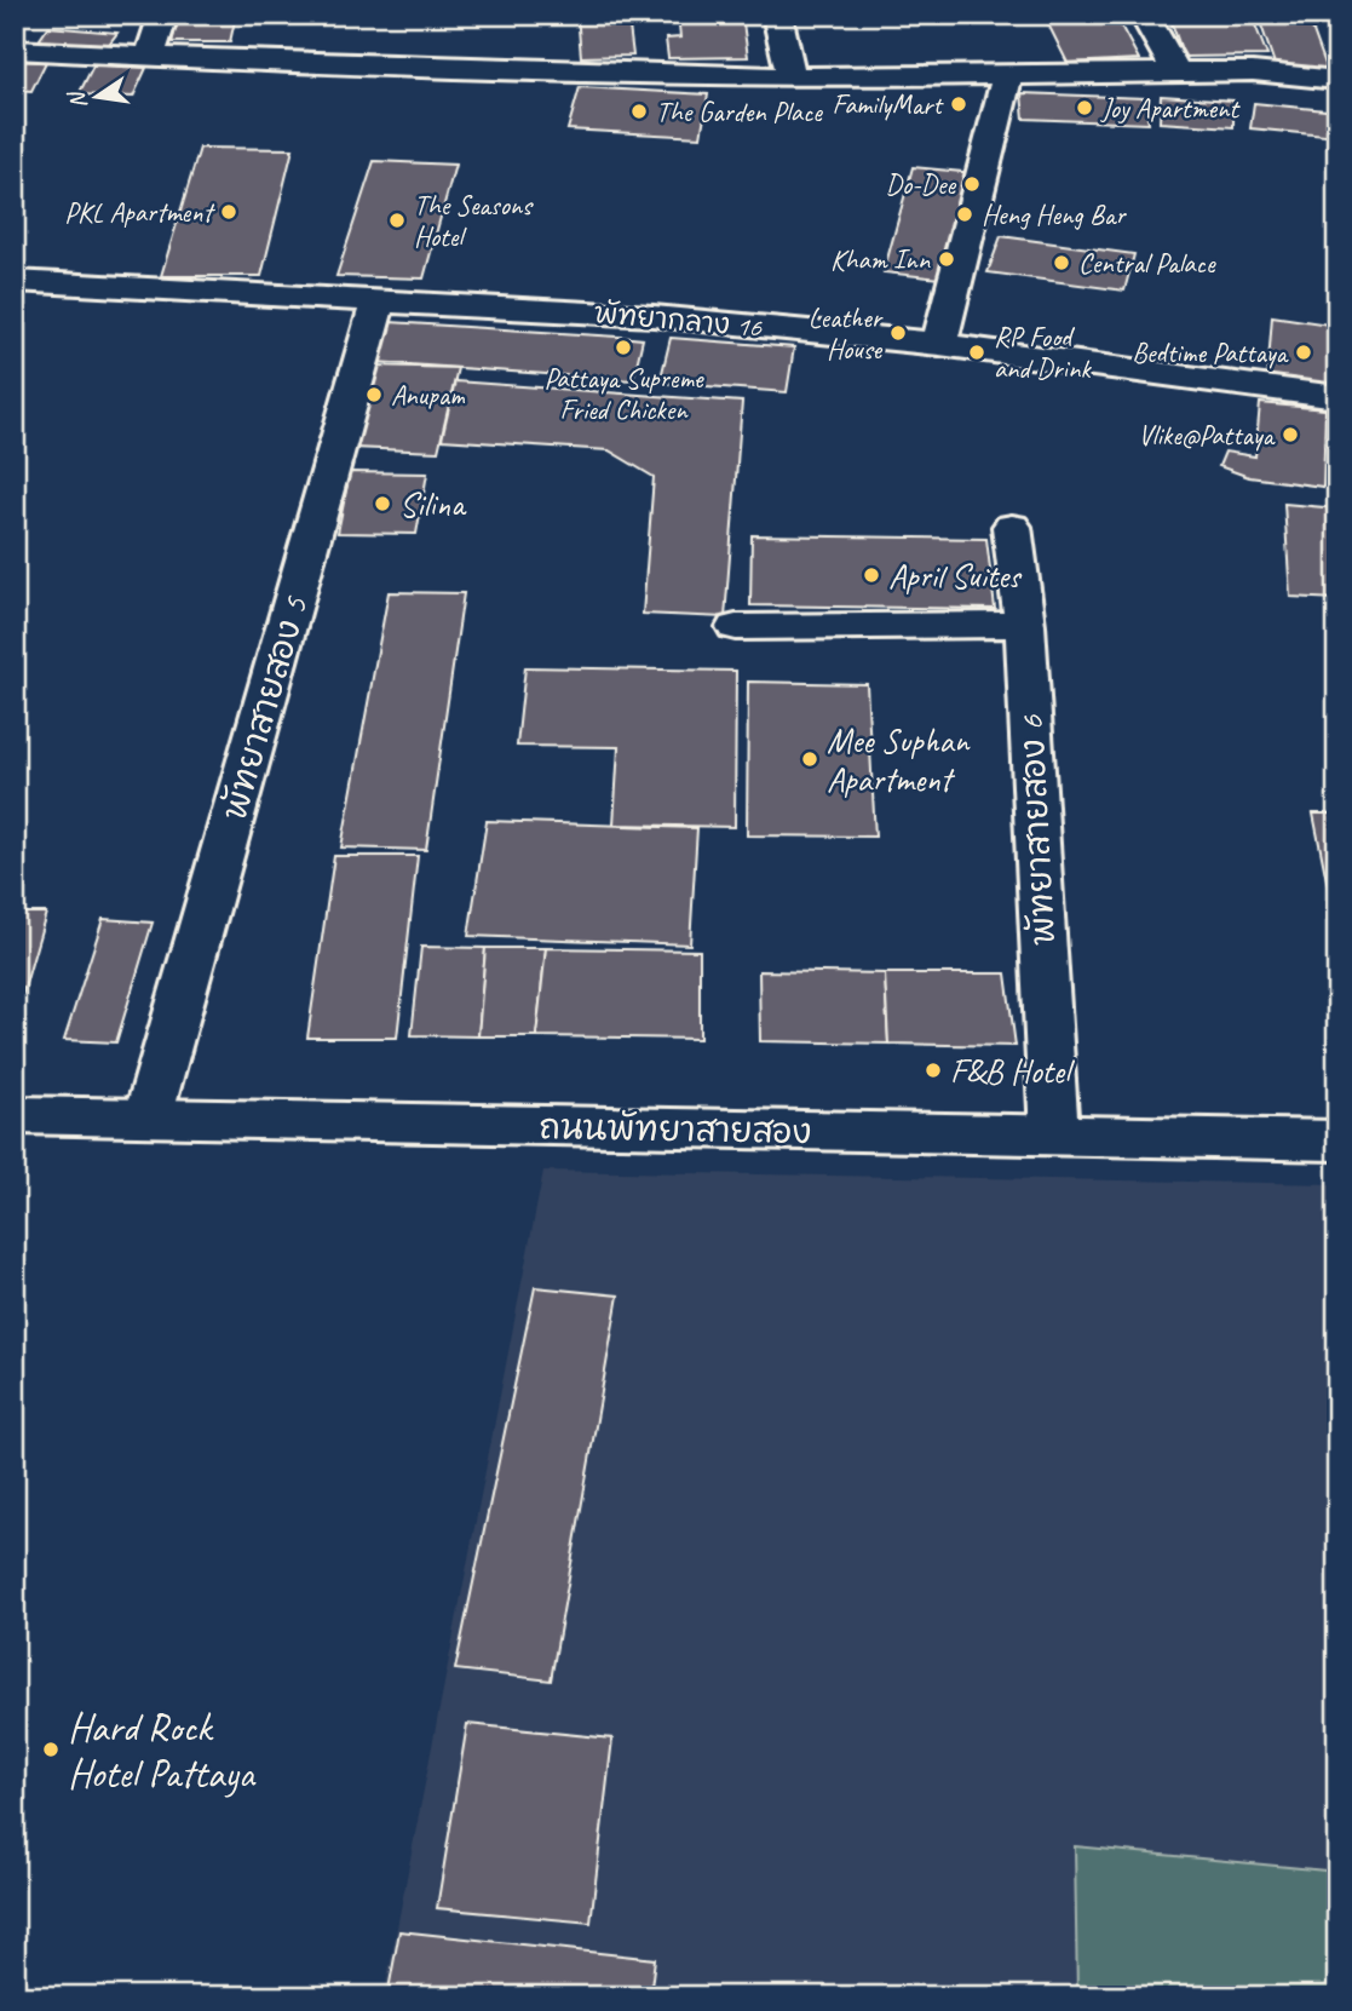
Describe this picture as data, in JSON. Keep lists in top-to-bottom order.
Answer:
{
  "streets": {
    "street": [
      "พัทยากลาง 16",
      "พัทยาสายสอง 5",
      "พัทยาสายสอง 6",
      "ถนนพัทยาสายสอง"
    ]
  },
  "crossings": [
    ["พัทยากลาง 16", "พัทยาสายสอง 5"],
    ["พัทยาสายสอง 5", "ถนนพัทยาสายสอง"],
    ["พัทยาสายสอง 6", "ถนนพัทยาสายสอง"]
  ],
  "places": [
    "FamilyMart",
    "Joy Apartment",
    "The Garden Place",
    "Do-Dee",
    "PKL Apartment",
    "Heng Heng Bar",
    "The Seasons Hotel",
    "Kham Inn",
    "Central Palace",
    "Leather House",
    "Pattaya Supreme Fried Chicken",
    "RP Food and Drink",
    "Bedtime Pattaya",
    "Anupam",
    "Vlike@Pattaya",
    "Silina",
    "April Suites",
    "Mee Suphan Apartment",
    "F&B Hotel",
    "Hard Rock Hotel Pattaya"
  ],
  "north": "left"
}
